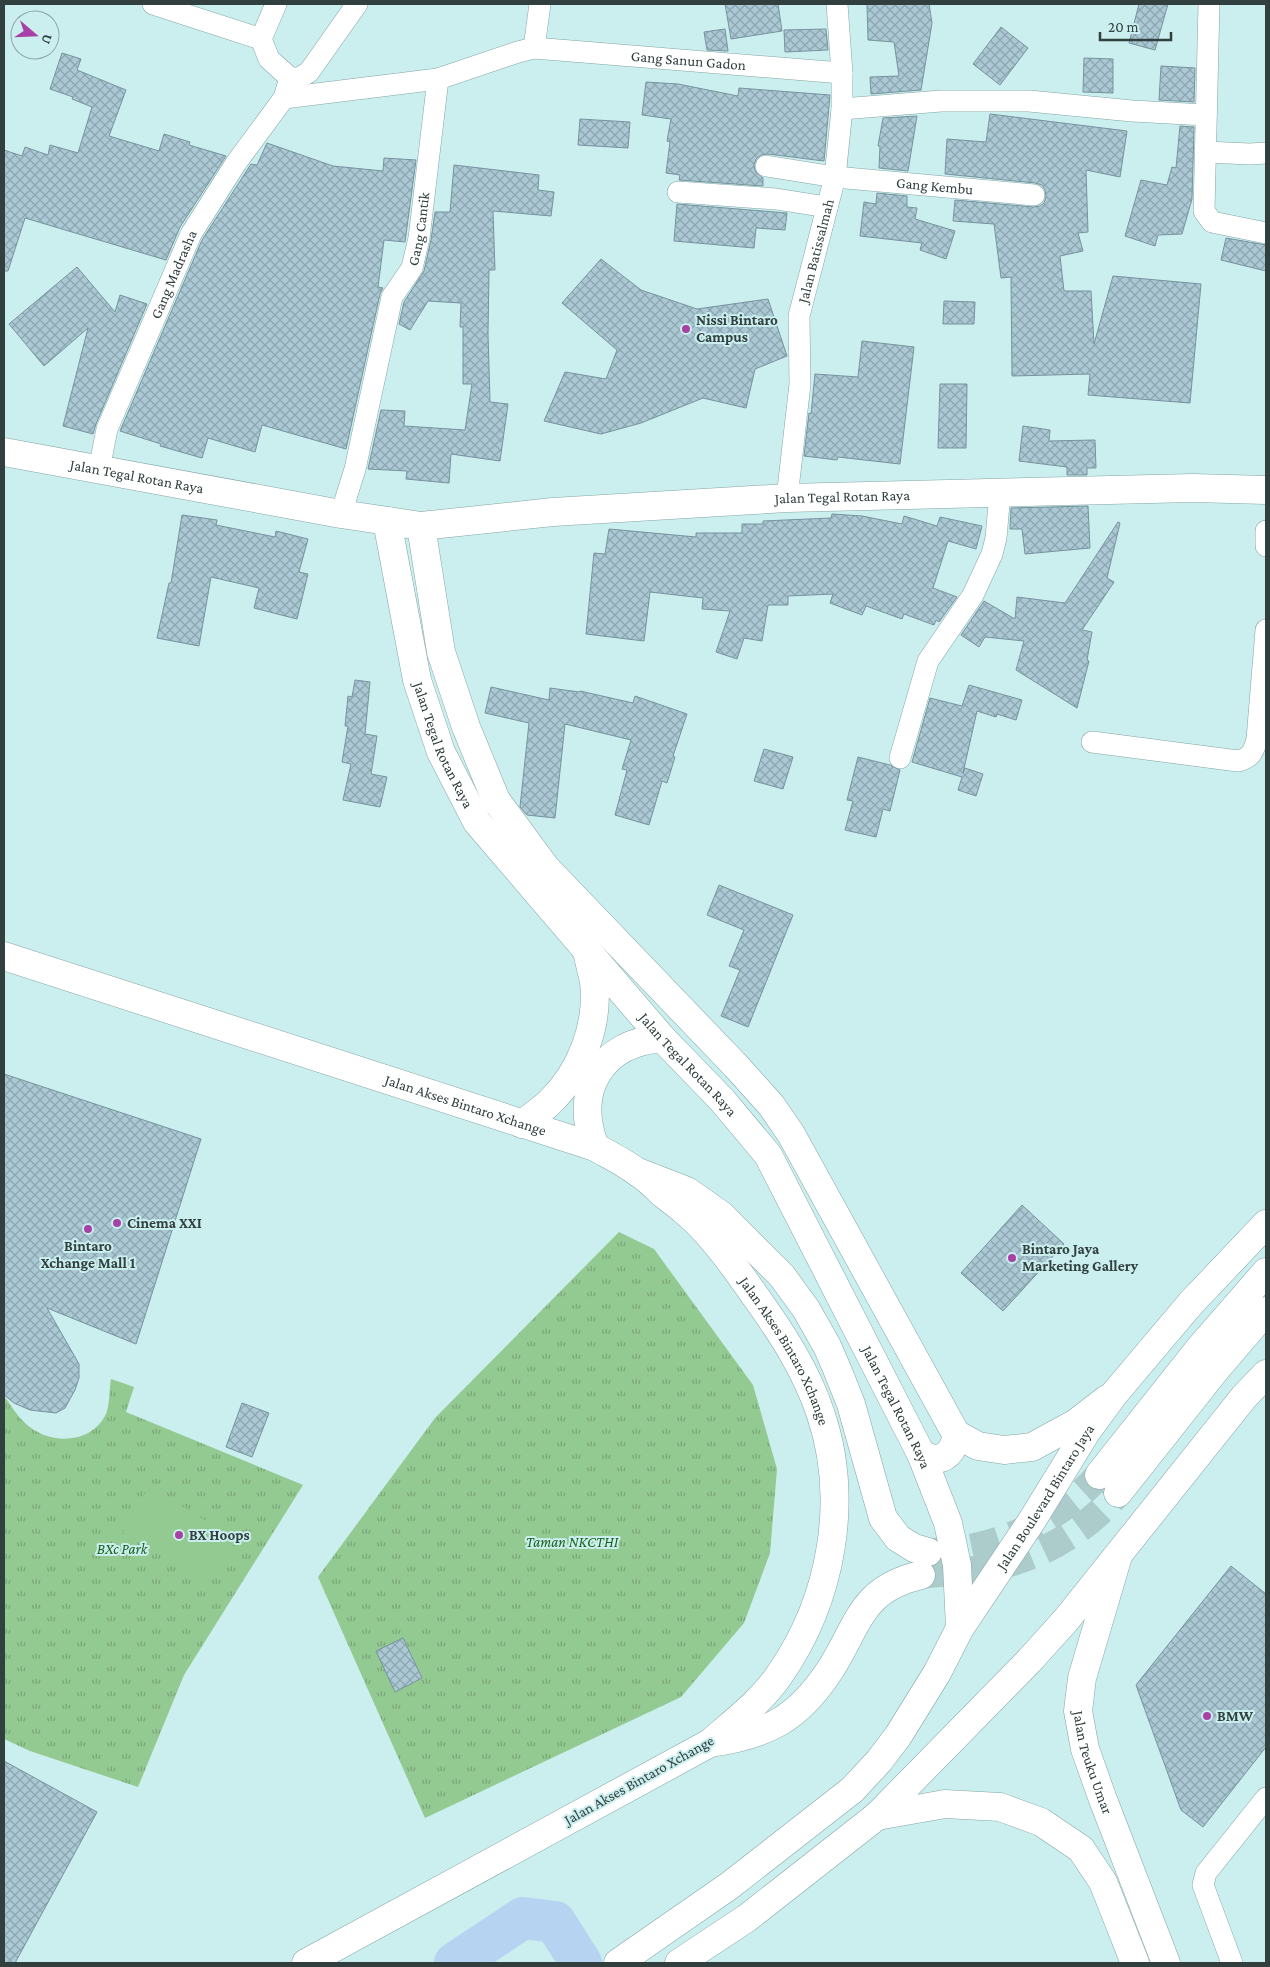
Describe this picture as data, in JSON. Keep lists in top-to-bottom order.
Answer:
{
  "streets": {
    "main road": [
      "Jalan Tegal Rotan Raya",
      "Jalan Akses Bintaro Xchange",
      "Jalan Boulevard Bintaro Jaya",
      "Jalan Teuku Umar"
    ],
    "street": [
      "Gang Sanun Gadon",
      "Gang Kembu",
      "Gang Cantik",
      "Jalan Batissalmah",
      "Gang Madrasha"
    ]
  },
  "crossings": [
    ["Gang Sanun Gadon", "Jalan Batissalmah"],
    ["Gang Kembu", "Jalan Batissalmah"],
    ["Gang Cantik", "Jalan Tegal Rotan Raya"],
    ["Jalan Batissalmah", "Jalan Tegal Rotan Raya"],
    ["Gang Madrasha", "Jalan Tegal Rotan Raya"],
    ["Jalan Tegal Rotan Raya", "Jalan Boulevard Bintaro Jaya"]
  ],
  "parks": ["Taman NKCTHI", "BXc Park"],
  "places": [
    "Nissi Bintaro Campus",
    "Cinema XXI",
    "Bintaro Xchange Mall 1",
    "Bintaro Jaya Marketing Gallery",
    "BX Hoops",
    "BMW"
  ],
  "scale_bar": "20 m",
  "north": "right"
}
